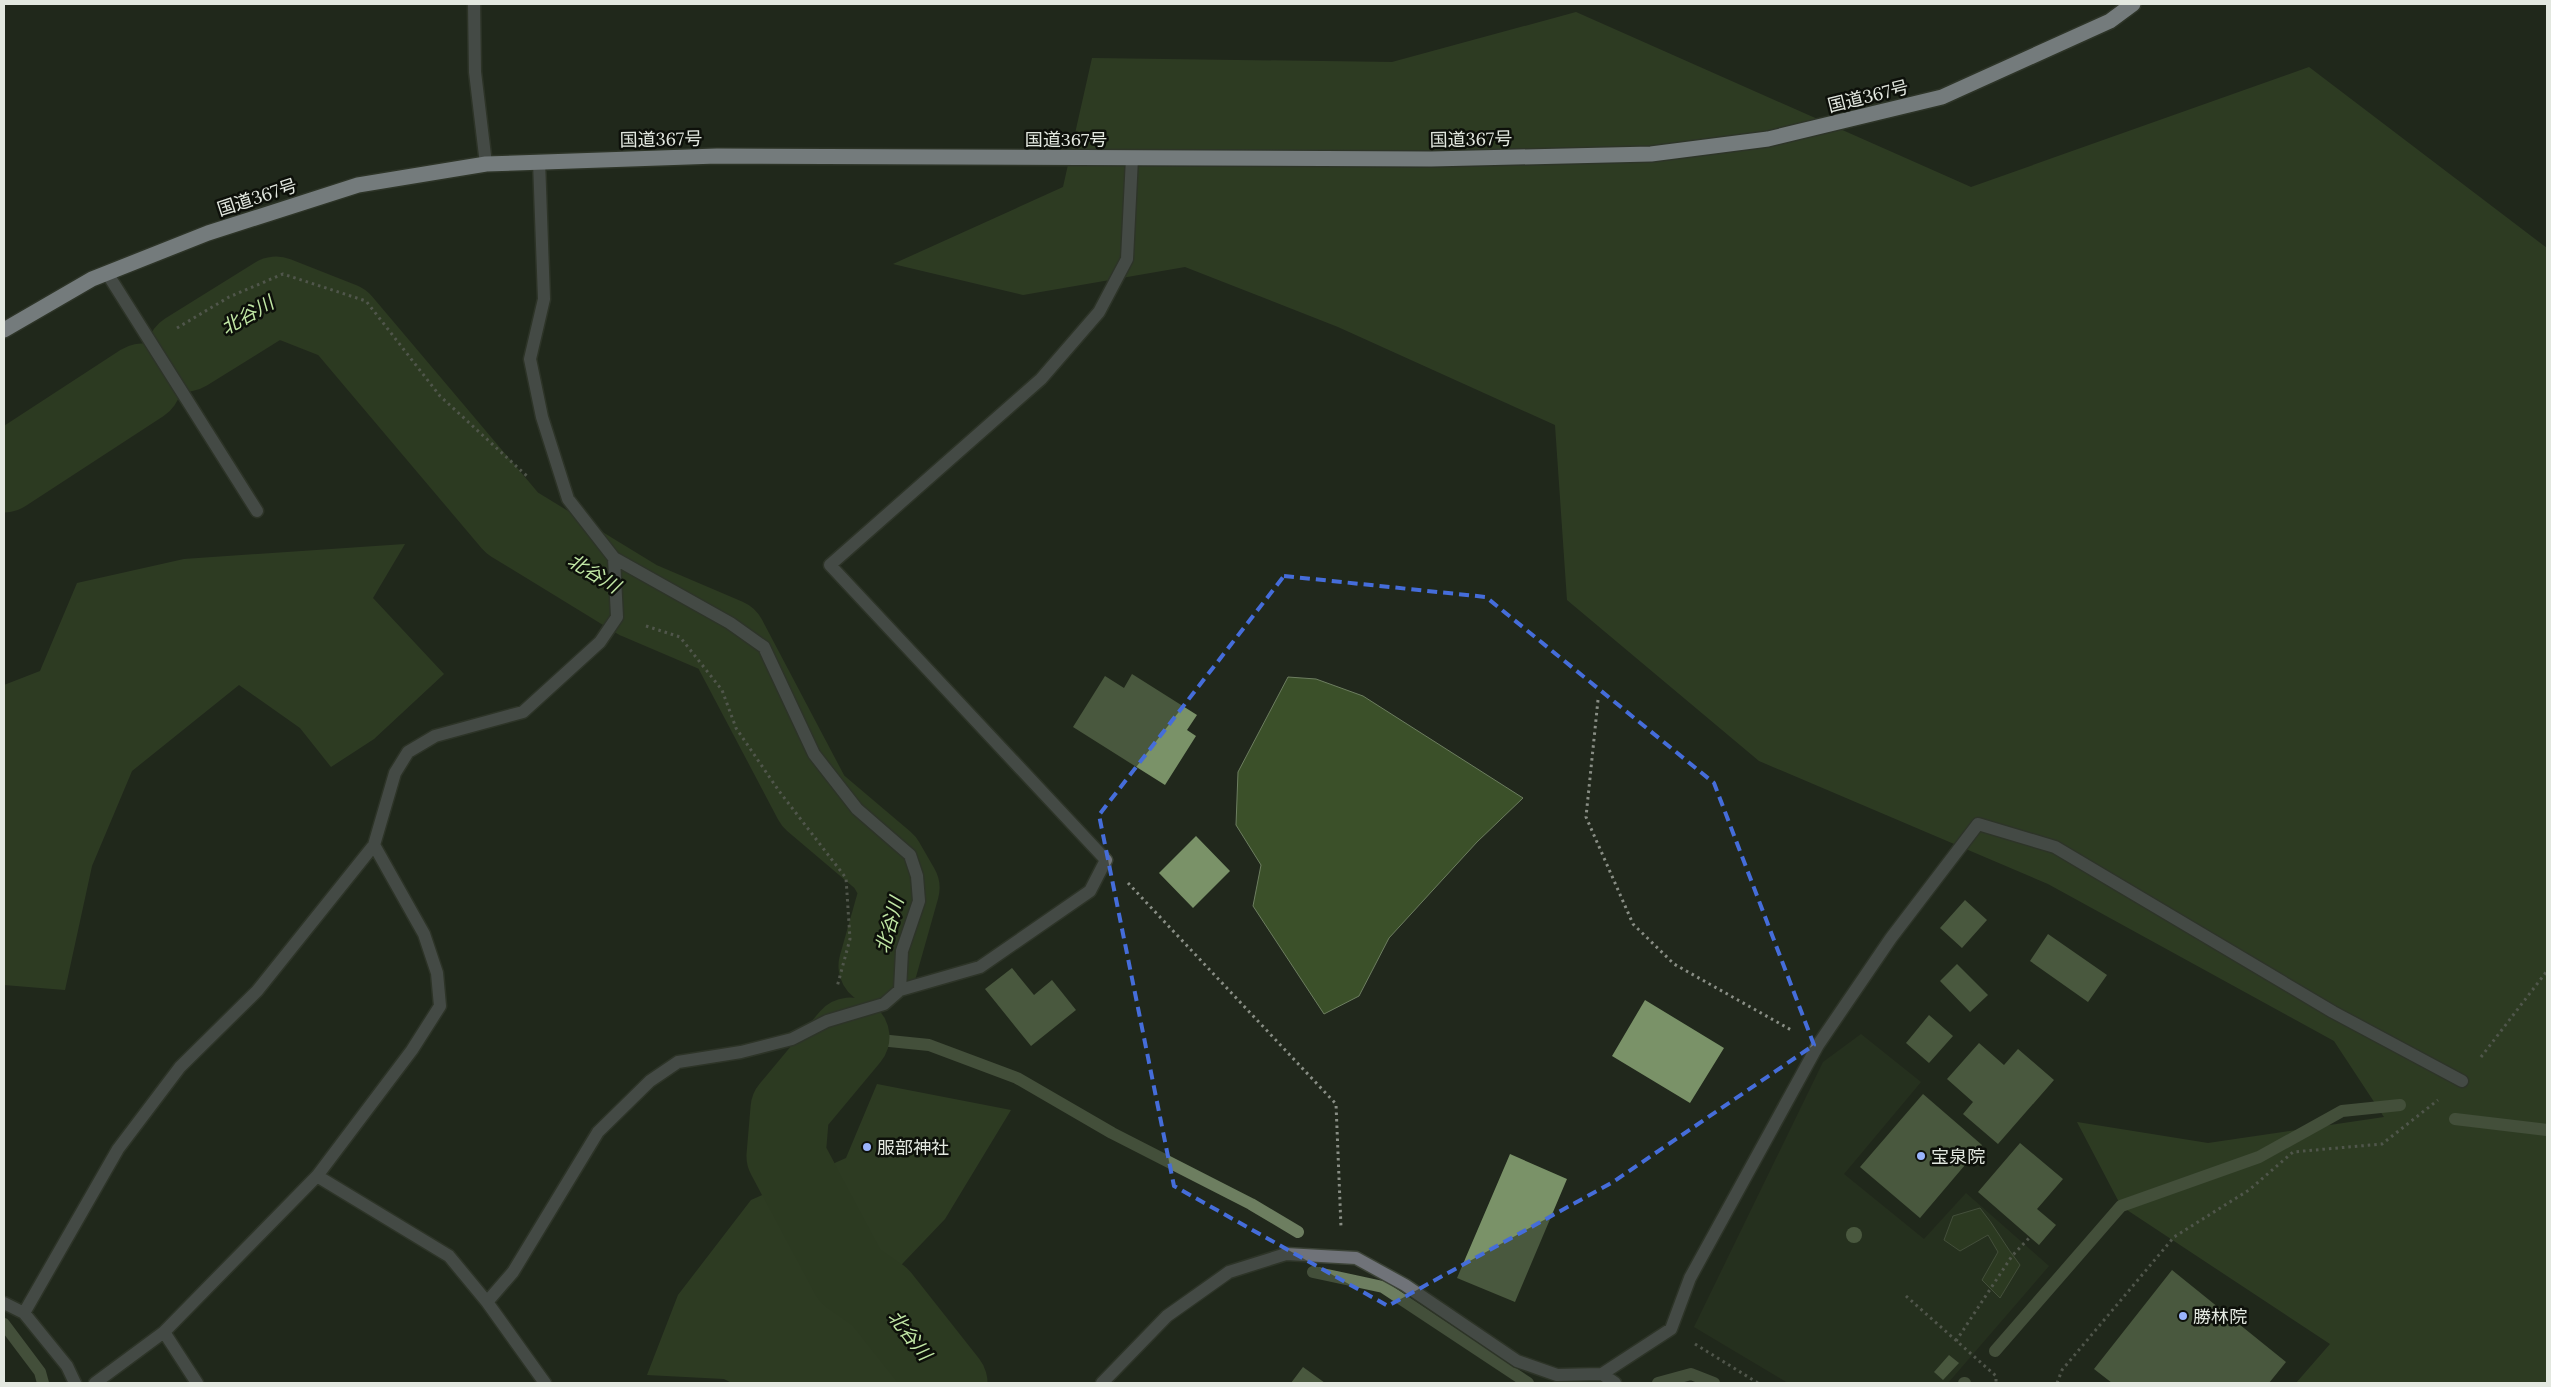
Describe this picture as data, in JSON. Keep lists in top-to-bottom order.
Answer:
{
  "streets": {
    "highway": ["国道367号"]
  },
  "water": ["北谷川"],
  "places": ["服部神社", "宝泉院", "勝林院"]
}
